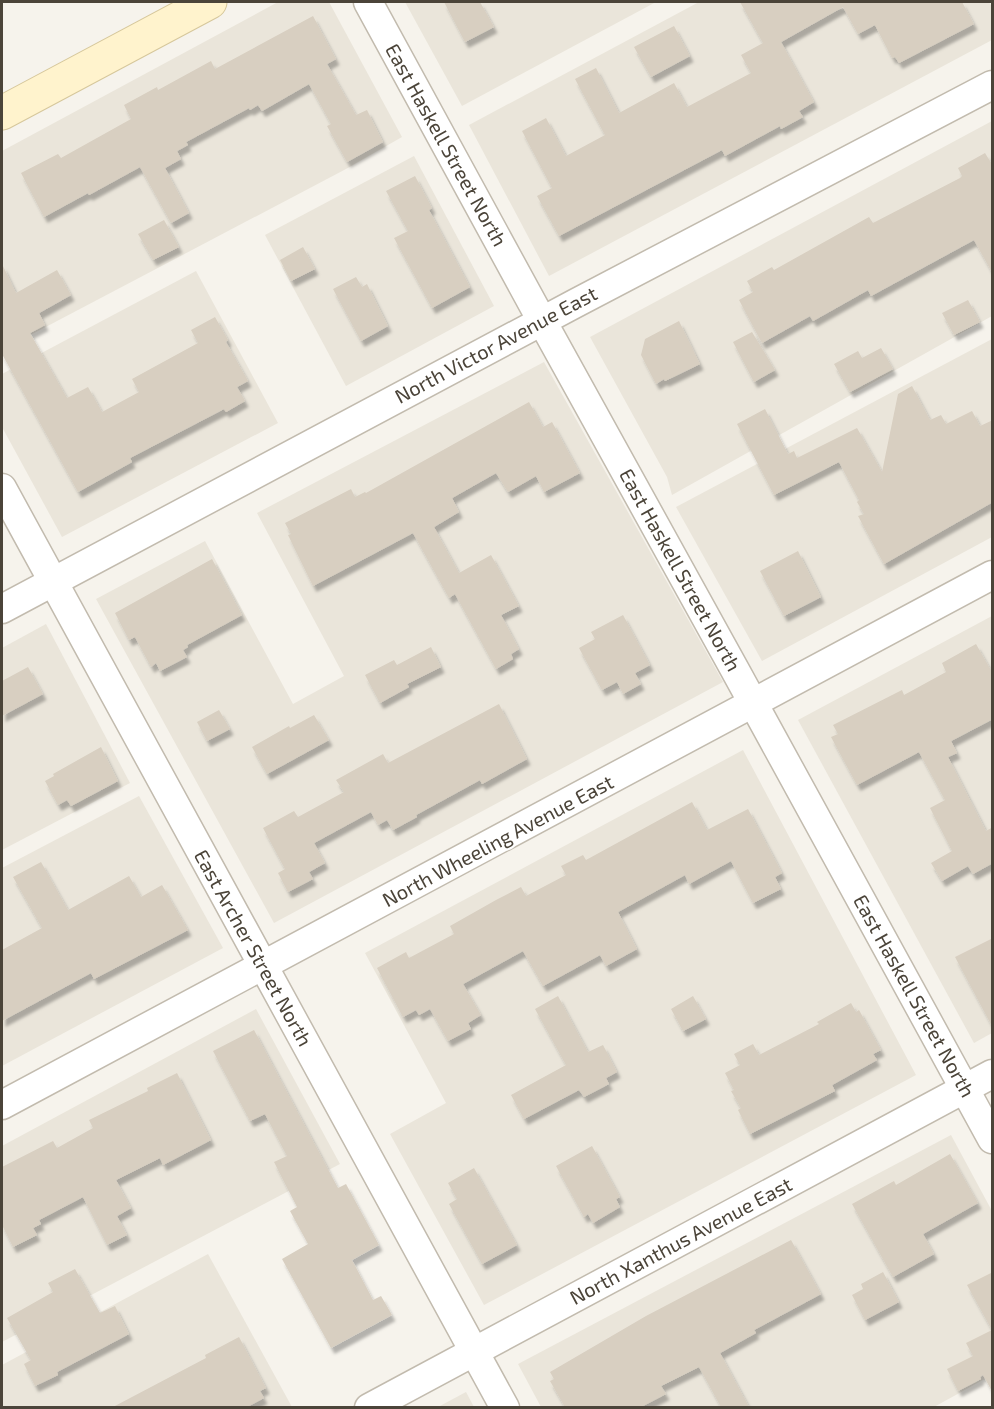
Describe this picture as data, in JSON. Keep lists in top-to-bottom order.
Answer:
{
  "streets": {
    "street": [
      "East Haskell Street North",
      "North Victor Avenue East",
      "North Wheeling Avenue East",
      "East Archer Street North",
      "North Xanthus Avenue East"
    ]
  },
  "crossings": [
    ["East Haskell Street North", "North Victor Avenue East"],
    ["East Haskell Street North", "North Wheeling Avenue East"],
    ["East Haskell Street North", "North Xanthus Avenue East"],
    ["North Victor Avenue East", "East Archer Street North"],
    ["North Wheeling Avenue East", "East Archer Street North"],
    ["East Archer Street North", "North Xanthus Avenue East"]
  ]
}
